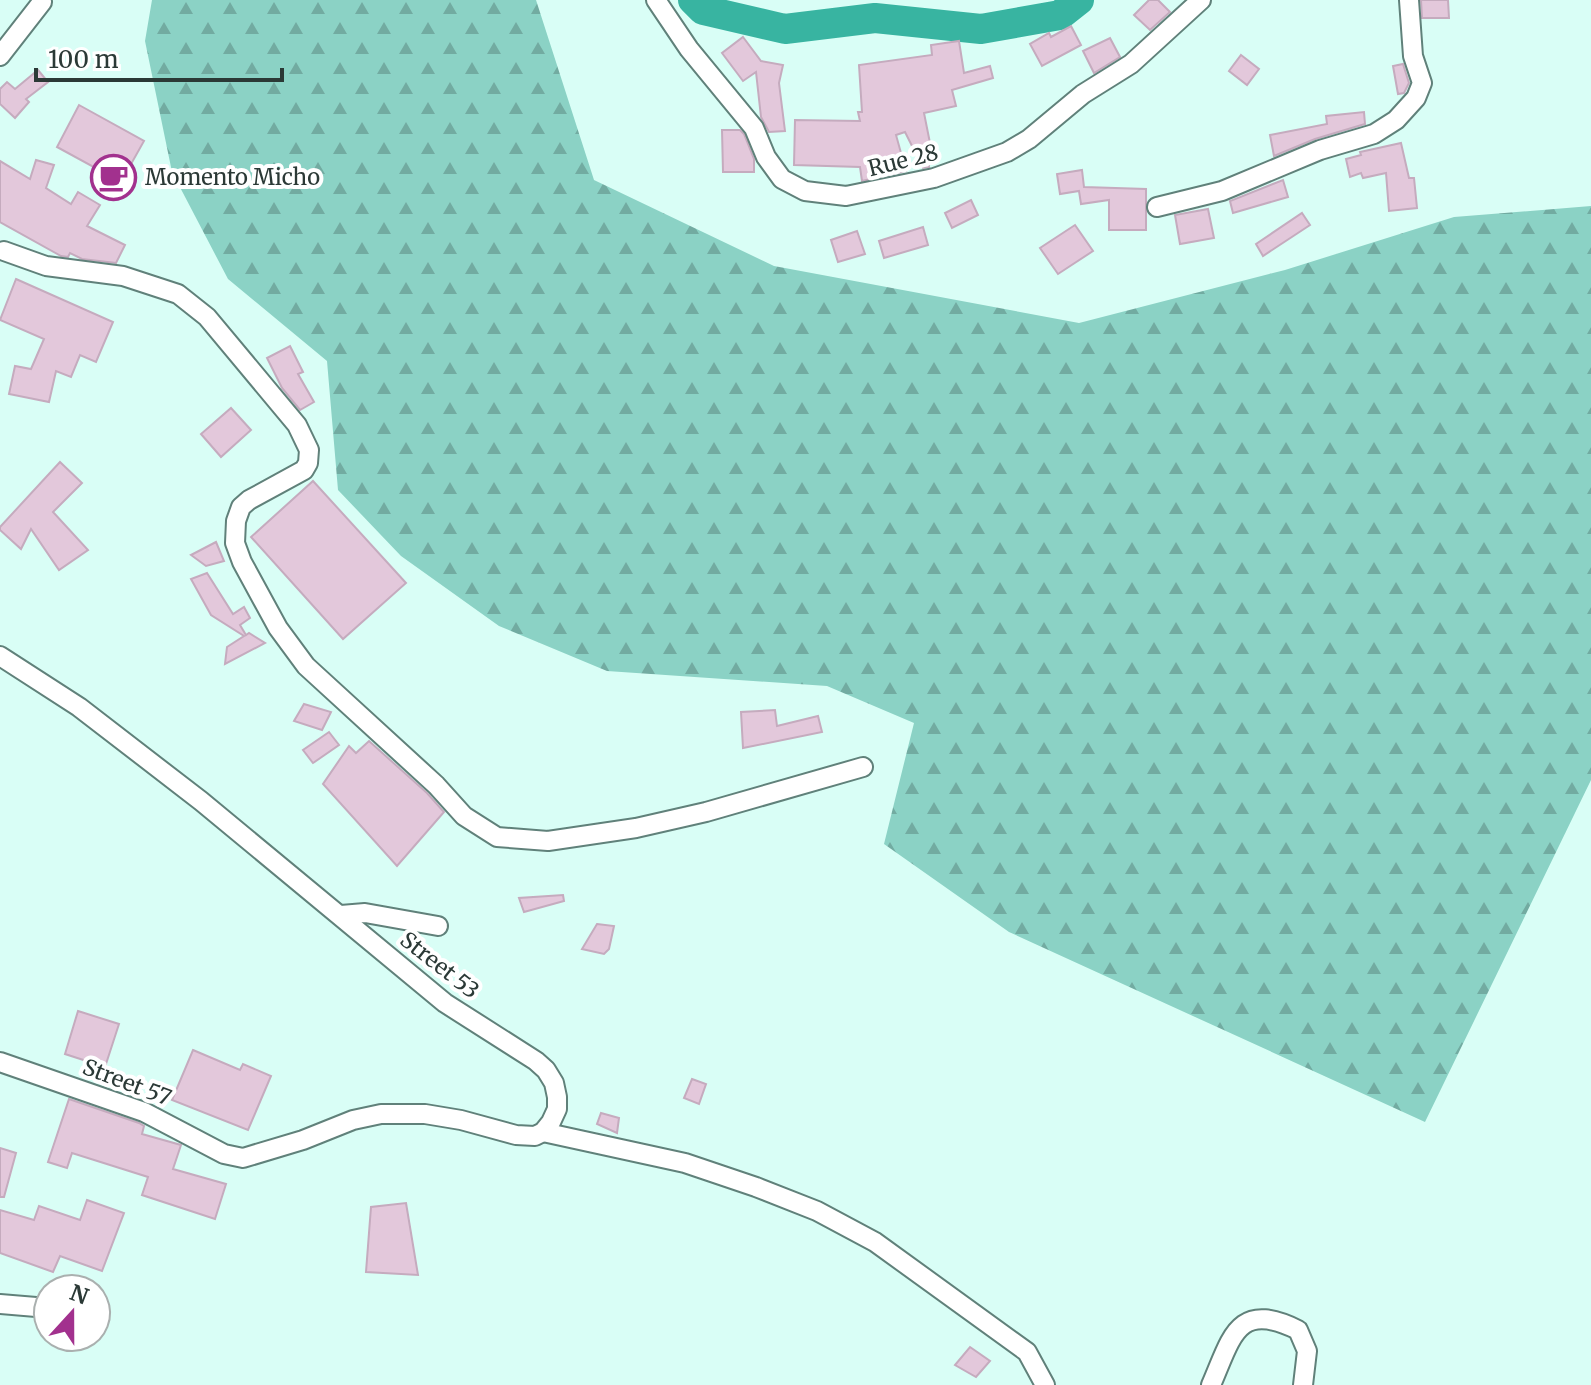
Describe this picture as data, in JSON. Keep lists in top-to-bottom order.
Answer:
{
  "streets": {
    "street": ["Rue 28", "Street 53", "Street 57"]
  },
  "crossings": [
    ["Street 53", "Street 57"]
  ],
  "places": {
    "cafe": ["Momento Micho"]
  },
  "scale_bar": "100 m",
  "north": "top"
}
